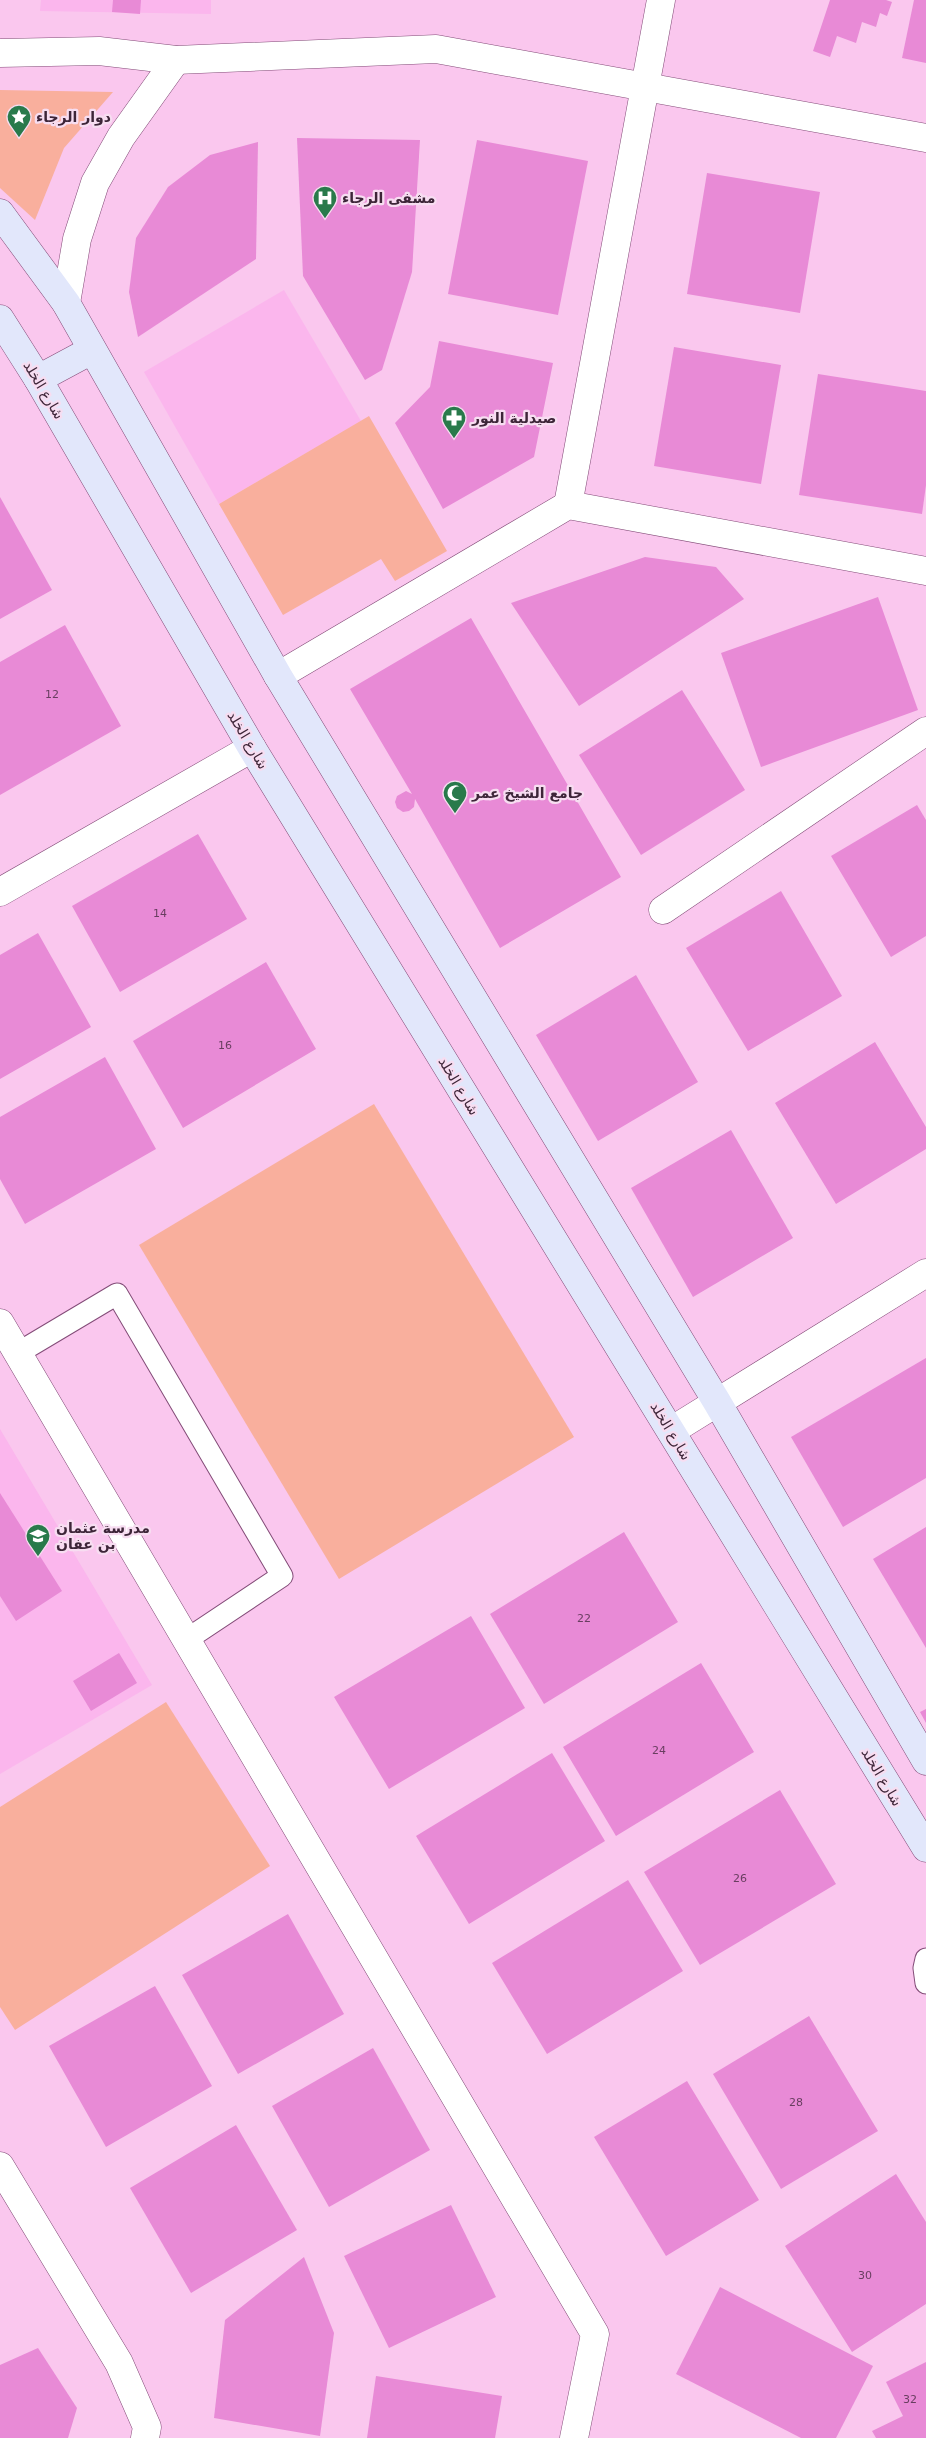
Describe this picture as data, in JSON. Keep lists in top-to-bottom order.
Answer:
{
  "streets": {
    "street": ["شارع الخلد"]
  },
  "places": {
    "place": ["دوار الرجاء"],
    "hospital": ["مشفى الرجاء"],
    "pharmacy": ["صيدلية النور"],
    "mosque": ["جامع الشيخ عمر"],
    "school or university": ["مدرسة عثمان بن عفان"]
  },
  "house_numbers": [
    "12",
    "14",
    "16",
    "22",
    "24",
    "26",
    "28",
    "30",
    "32"
  ]
}
